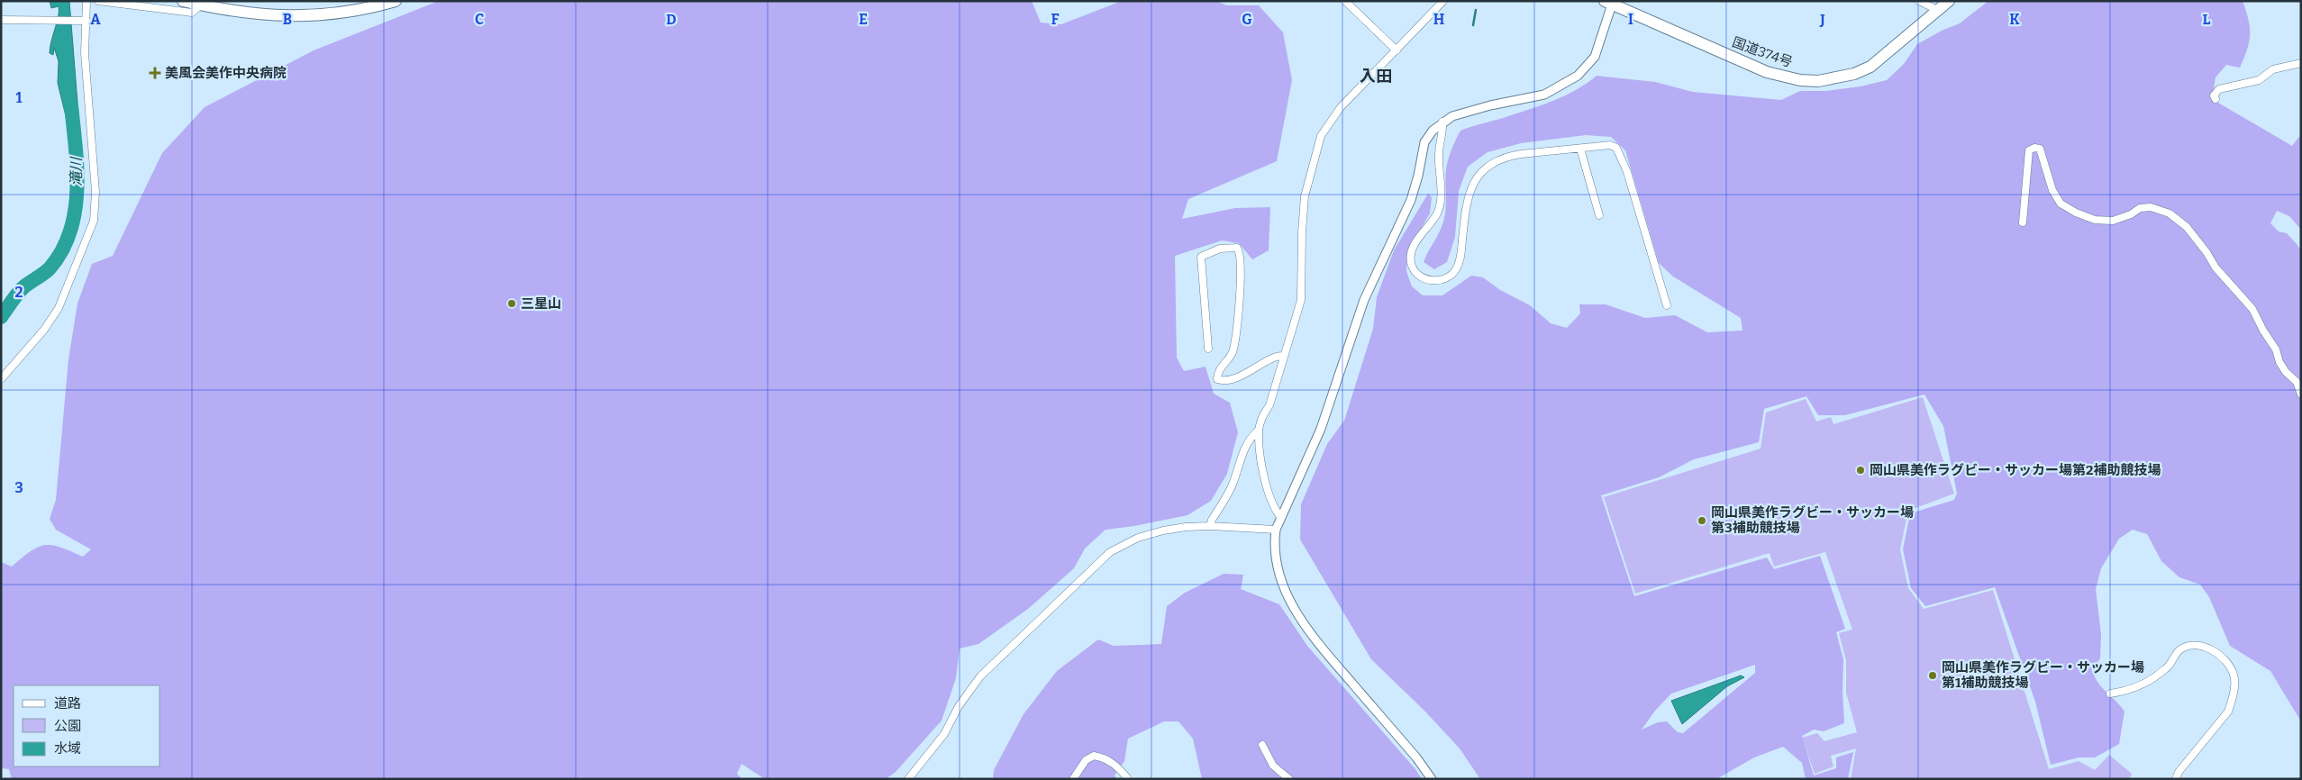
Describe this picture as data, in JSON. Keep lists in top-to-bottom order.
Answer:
{
  "streets": {
    "highway": ["国道374号"]
  },
  "districts": ["入田"],
  "water": ["滝川"],
  "places": {
    "health": ["美風会美作中央病院"],
    "other": [
      "三星山",
      "岡山県美作ラグビー・サッカー場第2補助競技場",
      "岡山県美作ラグビー・サッカー場 第3補助競技場",
      "岡山県美作ラグビー・サッカー場 第1補助競技場"
    ]
  },
  "legend": ["道路", "公園", "水域"],
  "grid": {
    "columns": [
      "A",
      "B",
      "C",
      "D",
      "E",
      "F",
      "G",
      "H",
      "I",
      "J",
      "K",
      "L"
    ],
    "rows": ["1", "2", "3"]
  }
}
